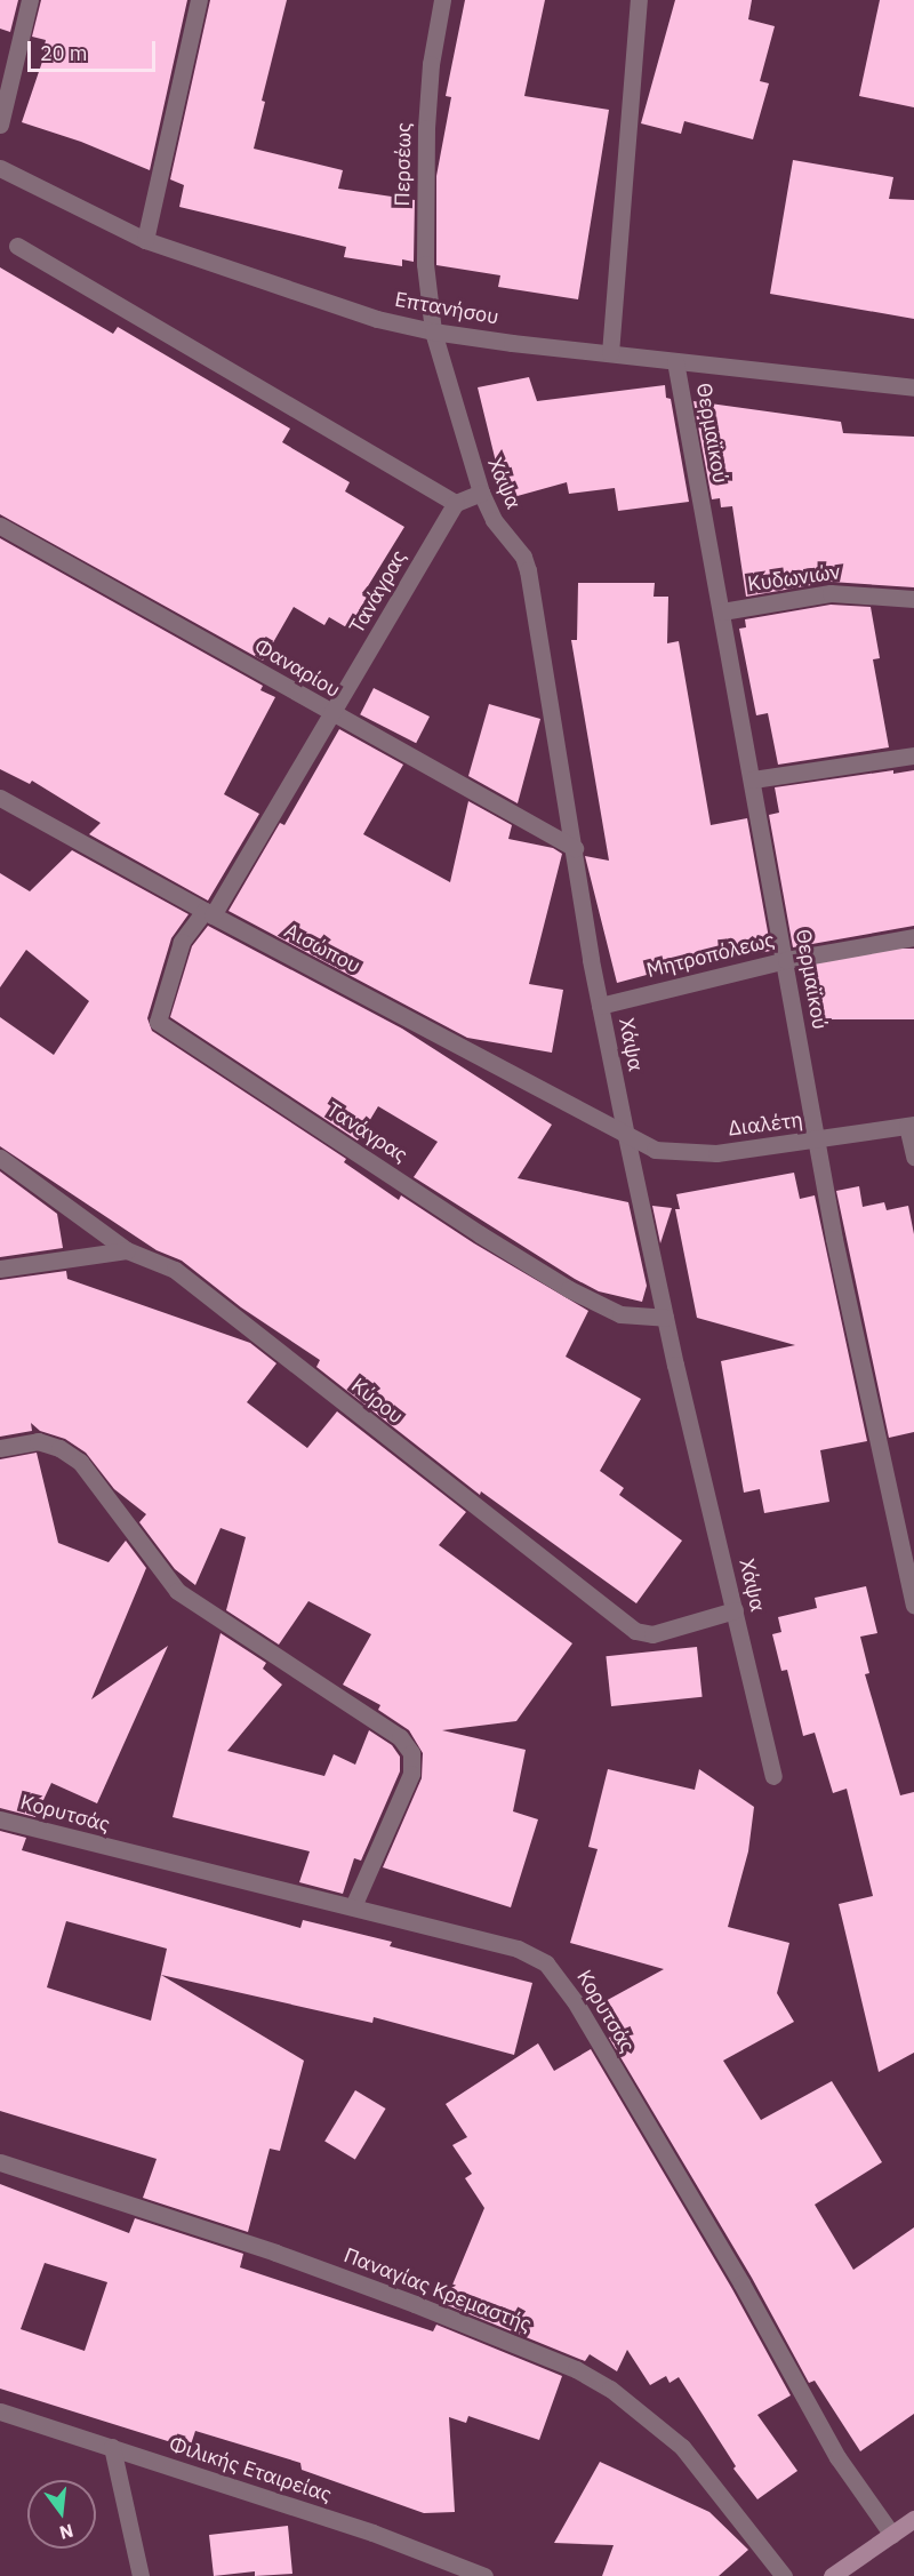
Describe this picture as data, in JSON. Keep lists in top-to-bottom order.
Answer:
{
  "streets": {
    "street": [
      "Περσέως",
      "Επτανήσου",
      "Θερμαϊκού",
      "Χάψα",
      "Κυδωνιών",
      "Τανάγρας",
      "Φαναρίου",
      "Αισώπου",
      "Μητροπόλεως",
      "Διαλέτη",
      "Κύρου",
      "Κορυτσάς",
      "Παναγίας Κρεμαστής",
      "Φιλικής Εταιρείας"
    ]
  },
  "crossings": [
    ["Περσέως", "Επτανήσου"],
    ["Περσέως", "Χάψα"],
    ["Επτανήσου", "Θερμαϊκού"],
    ["Επτανήσου", "Χάψα"],
    ["Θερμαϊκού", "Κυδωνιών"],
    ["Θερμαϊκού", "Μητροπόλεως"],
    ["Θερμαϊκού", "Διαλέτη"],
    ["Χάψα", "Τανάγρας"],
    ["Χάψα", "Φαναρίου"],
    ["Χάψα", "Αισώπου"],
    ["Χάψα", "Μητροπόλεως"],
    ["Χάψα", "Διαλέτη"],
    ["Χάψα", "Κύρου"],
    ["Τανάγρας", "Φαναρίου"],
    ["Τανάγρας", "Αισώπου"],
    ["Αισώπου", "Διαλέτη"]
  ],
  "scale_bar": "20 m",
  "north": "bottom"
}
